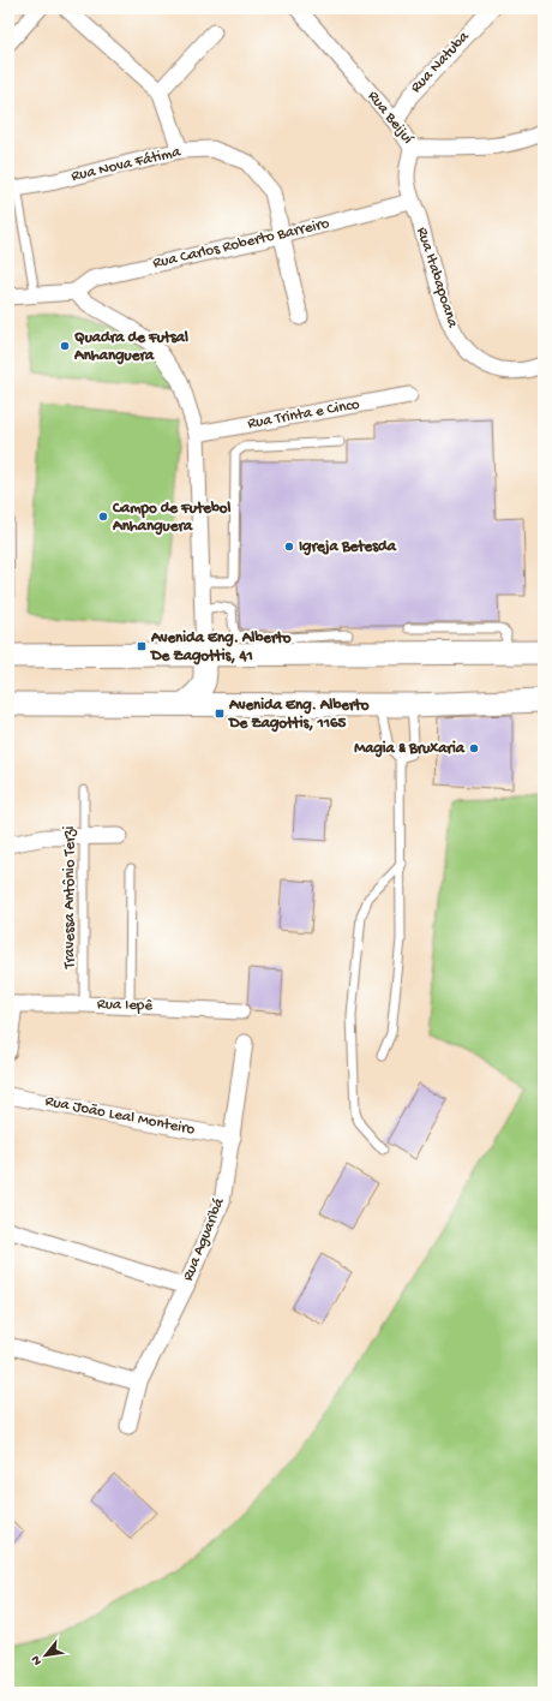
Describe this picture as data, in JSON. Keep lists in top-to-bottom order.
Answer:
{
  "streets": {
    "street": [
      "Rua Natuba",
      "Rua Beijuí",
      "Rua Nova Fátima",
      "Rua Carlos Roberto Barreiro",
      "Rua Itabapoana",
      "Rua Trinta e Cinco",
      "Rua Iepê",
      "Rua João Leal Monteiro",
      "Rua Aguaribá"
    ],
    "lane": ["Travessa Antônio Terzi"]
  },
  "crossings": [
    ["Rua Natuba", "Rua Beijuí"],
    ["Rua Beijuí", "Rua Itabapoana"],
    ["Rua Nova Fátima", "Rua Carlos Roberto Barreiro"],
    ["Rua Carlos Roberto Barreiro", "Rua Itabapoana"],
    ["Travessa Antônio Terzi", "Rua Iepê"],
    ["Rua João Leal Monteiro", "Rua Aguaribá"]
  ],
  "places": {
    "other": [
      "Quadra de Futsal Anhanguera",
      "Campo de Futebol Anhanguera",
      "Igreja Betesda",
      "Magia & Bruxaria"
    ],
    "transit": ["Avenida Eng. Alberto De Zagottis, 41", "Avenida Eng. Alberto De Zagottis, 1165"]
  },
  "north": "bottom left"
}
